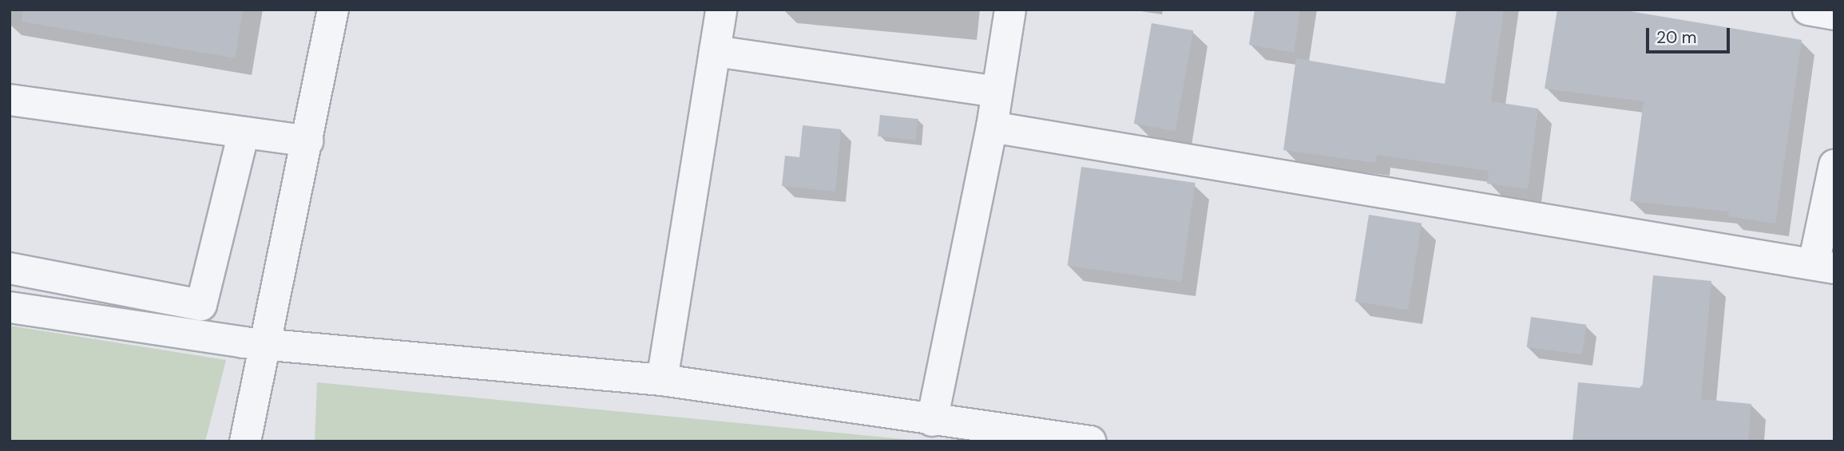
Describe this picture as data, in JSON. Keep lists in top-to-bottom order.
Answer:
{
  "scale_bar": "20 m"
}
